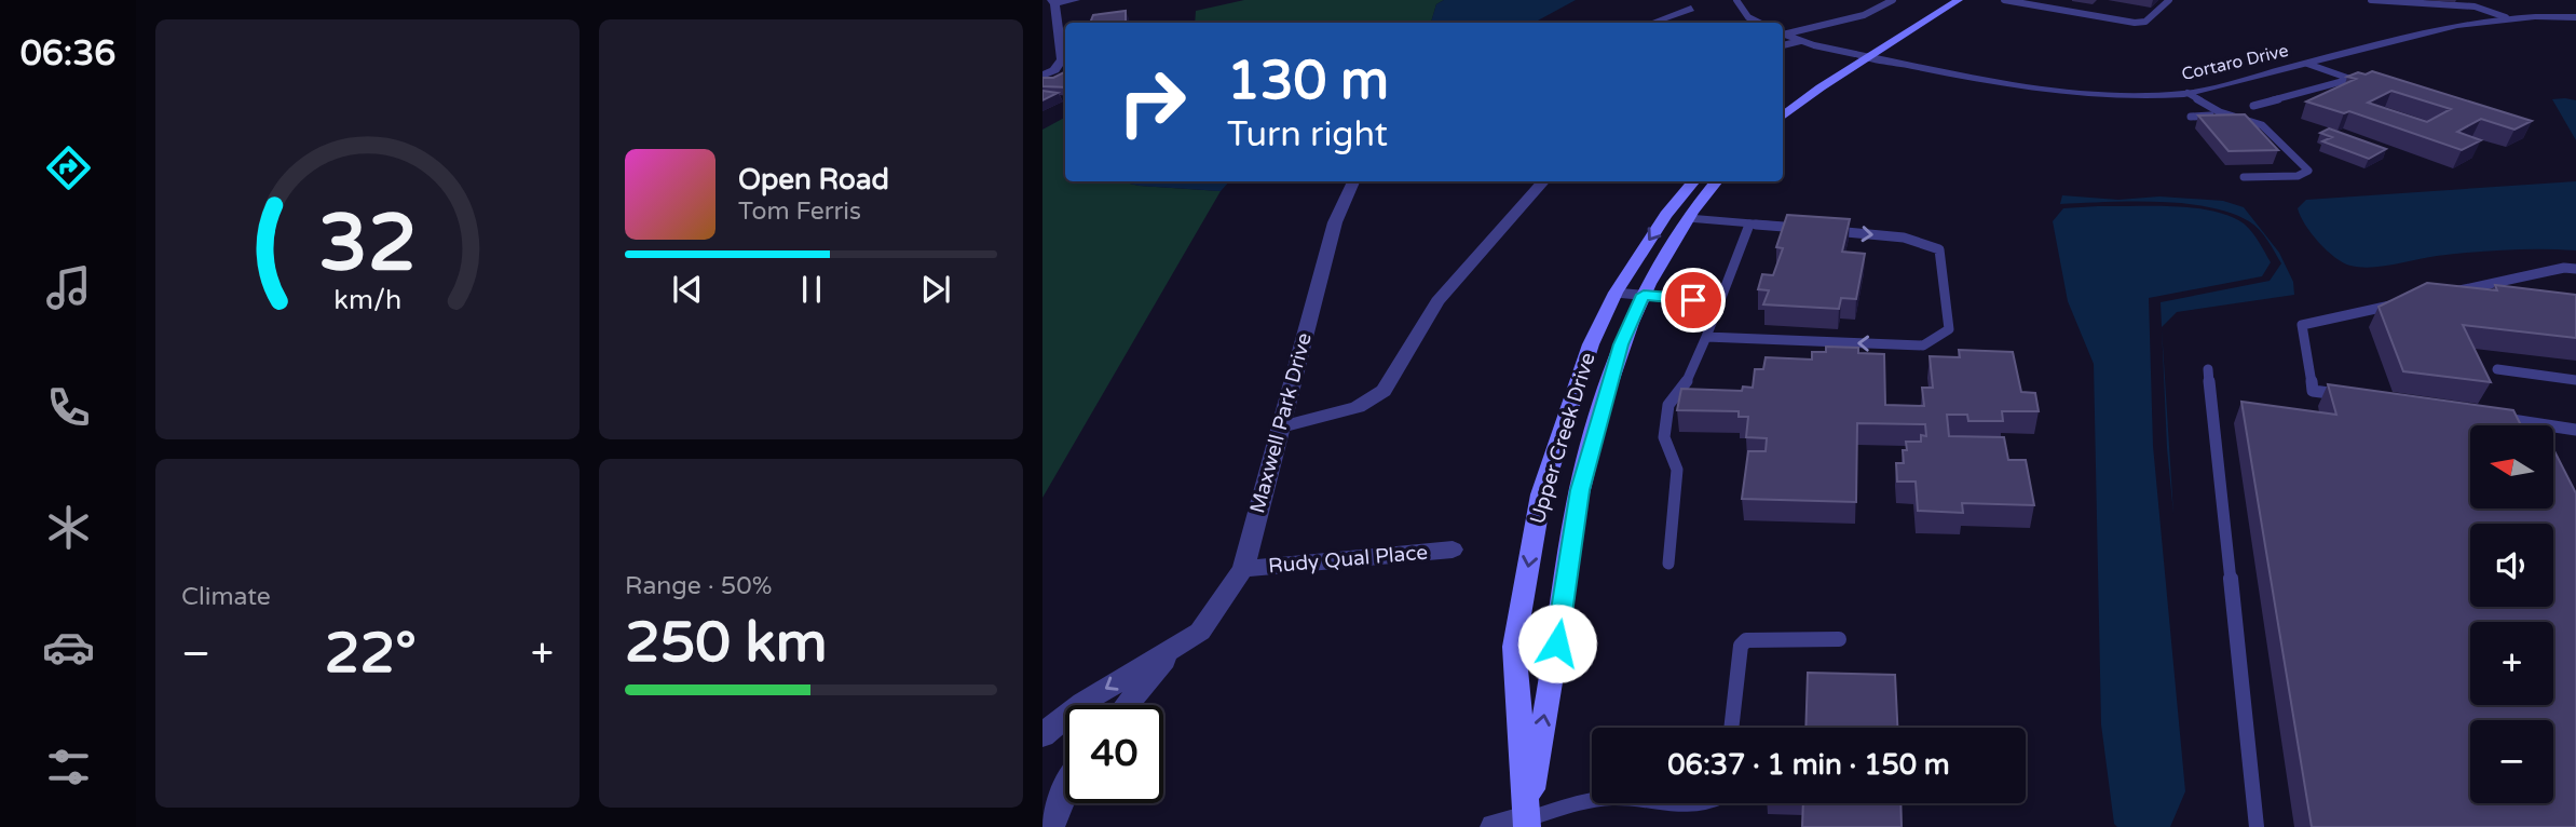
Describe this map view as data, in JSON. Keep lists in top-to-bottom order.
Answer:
{
  "streets": {
    "street": [
      "Cortaro Drive",
      "Maxwell Park Drive",
      "Upper Creek Drive",
      "Rudy Qual Place"
    ]
  },
  "crossings": [
    ["Maxwell Park Drive", "Rudy Qual Place"]
  ],
  "north": "left",
  "page": {
    "tabs": "06:36",
    "turn": ["130 m", "Turn right"],
    "song": ["Open Road", "Tom Ferris"],
    "map_buttons": ["+", "−"],
    "tile": [
      "Climate",
      ["Range · 50%", "250 km"]
    ],
    "heat": ["−", "22°", "+"],
    "limit": "40",
    "trip": "06:37 · 1 min · 150 m",
    "gauge": ["32", "km/h"]
  }
}
